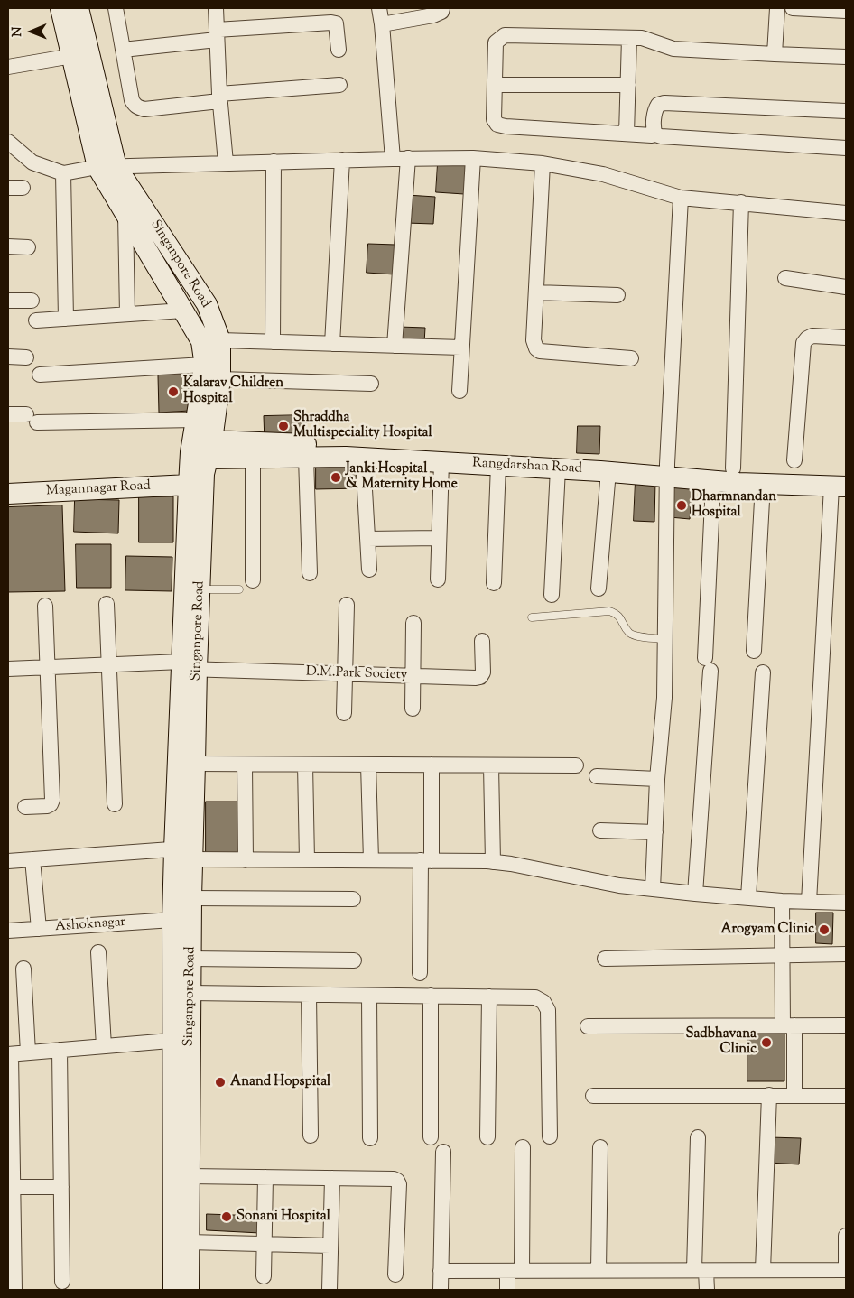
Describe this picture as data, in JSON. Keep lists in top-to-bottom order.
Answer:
{
  "streets": {
    "main road": ["Singanpore Road", "Rangdarshan Road", "Magannagar Road"],
    "street": ["D.M.Park Society", "Ashoknagar"]
  },
  "crossings": [
    ["Singanpore Road", "Rangdarshan Road"],
    ["Singanpore Road", "Magannagar Road"],
    ["Singanpore Road", "D.M.Park Society"],
    ["Singanpore Road", "Ashoknagar"]
  ],
  "places": [
    "Kalarav Children Hospital",
    "Shraddha Multispeciality Hospital",
    "Janki Hospital & Maternity Home",
    "Dharmnandan Hospital",
    "Arogyam Clinic",
    "Sadbhavana Clinic",
    "Anand Hopspital",
    "Sonani Hospital"
  ],
  "north": "left"
}
